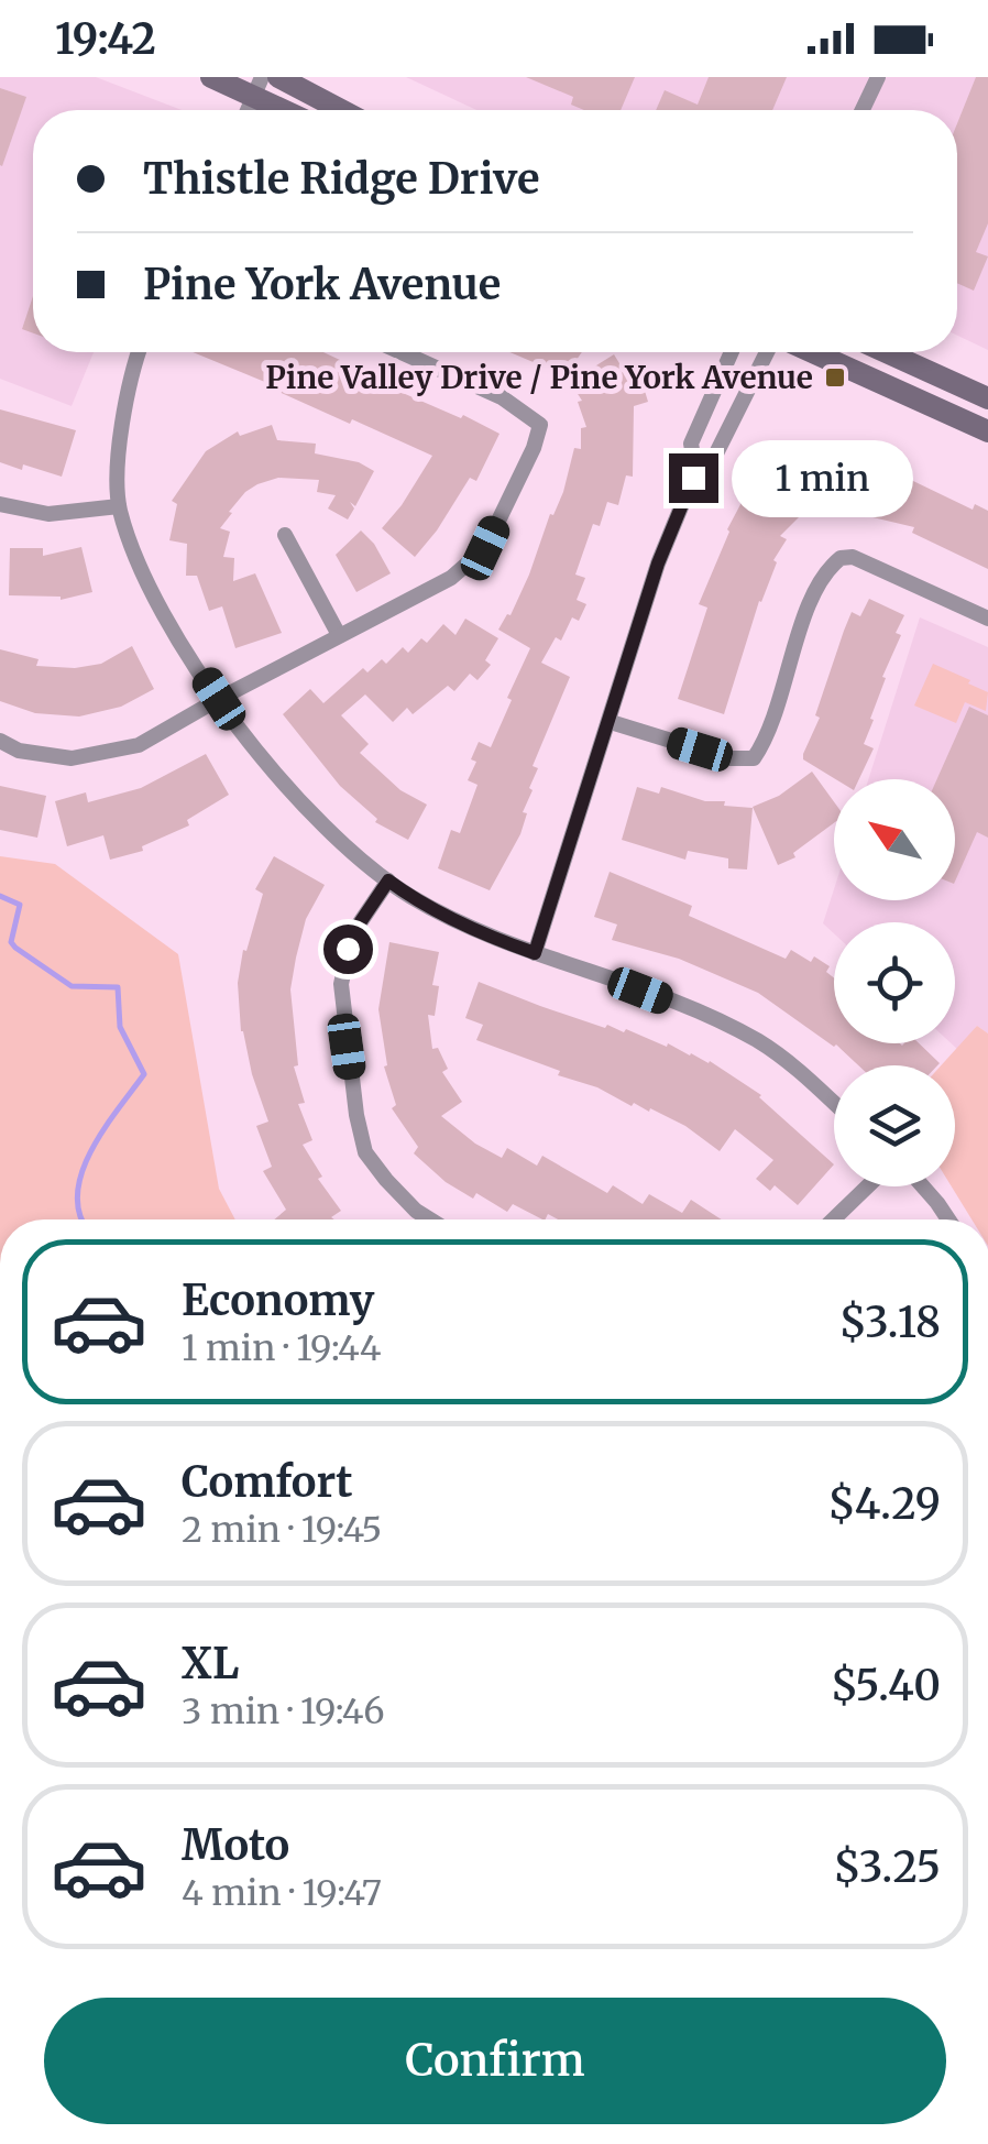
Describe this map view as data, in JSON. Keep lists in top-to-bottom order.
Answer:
{
  "places": {
    "transit": ["Pine Valley Drive / Pine York Avenue"]
  },
  "north": "top left",
  "page": {
    "status": "19:42",
    "banner": ["Thistle Ridge Drive", "Pine York Avenue"],
    "bubble": "1 min",
    "list": [
      {
        "name": "Economy",
        "note": "1 min · 19:44",
        "value": "$3.18"
      },
      {
        "name": "Comfort",
        "note": "2 min · 19:45",
        "value": "$4.29"
      },
      {
        "name": "XL",
        "note": "3 min · 19:46",
        "value": "$5.40"
      },
      {
        "name": "Moto",
        "note": "4 min · 19:47",
        "value": "$3.25"
      }
    ],
    "buttons": "Confirm"
  }
}
